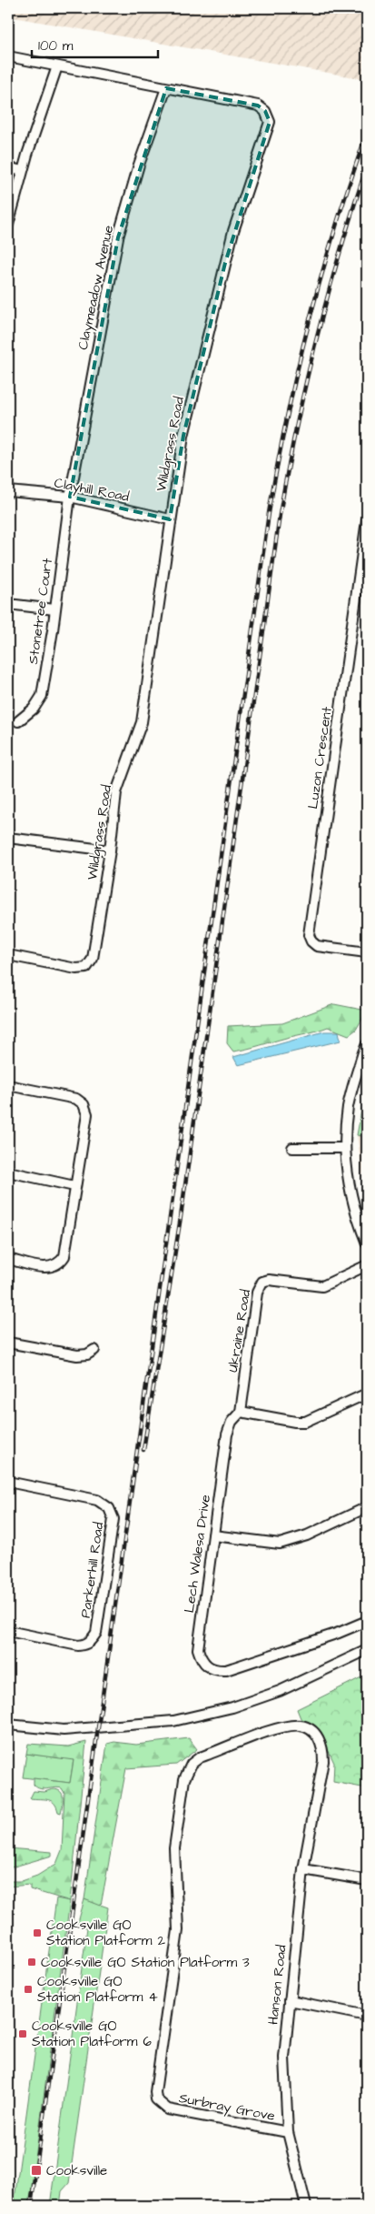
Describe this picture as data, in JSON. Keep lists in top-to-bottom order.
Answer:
{
  "streets": {
    "street": [
      "Claymeadow Avenue",
      "Wildgrass Road",
      "Clayhill Road",
      "Stonetree Court",
      "Luzon Crescent",
      "Ukraine Road",
      "Lech Walesa Drive",
      "Parkerhill Road",
      "Hanson Road",
      "Surbray Grove"
    ]
  },
  "crossings": [
    ["Claymeadow Avenue", "Wildgrass Road"],
    ["Claymeadow Avenue", "Clayhill Road"],
    ["Claymeadow Avenue", "Stonetree Court"],
    ["Wildgrass Road", "Clayhill Road"],
    ["Clayhill Road", "Stonetree Court"],
    ["Ukraine Road", "Lech Walesa Drive"],
    ["Hanson Road", "Surbray Grove"]
  ],
  "places": {
    "transit": [
      "Cooksville GO Station Platform 2",
      "Cooksville GO Station Platform 3",
      "Cooksville GO Station Platform 4",
      "Cooksville GO Station Platform 6",
      "Cooksville"
    ]
  },
  "scale_bar": "100 m"
}
